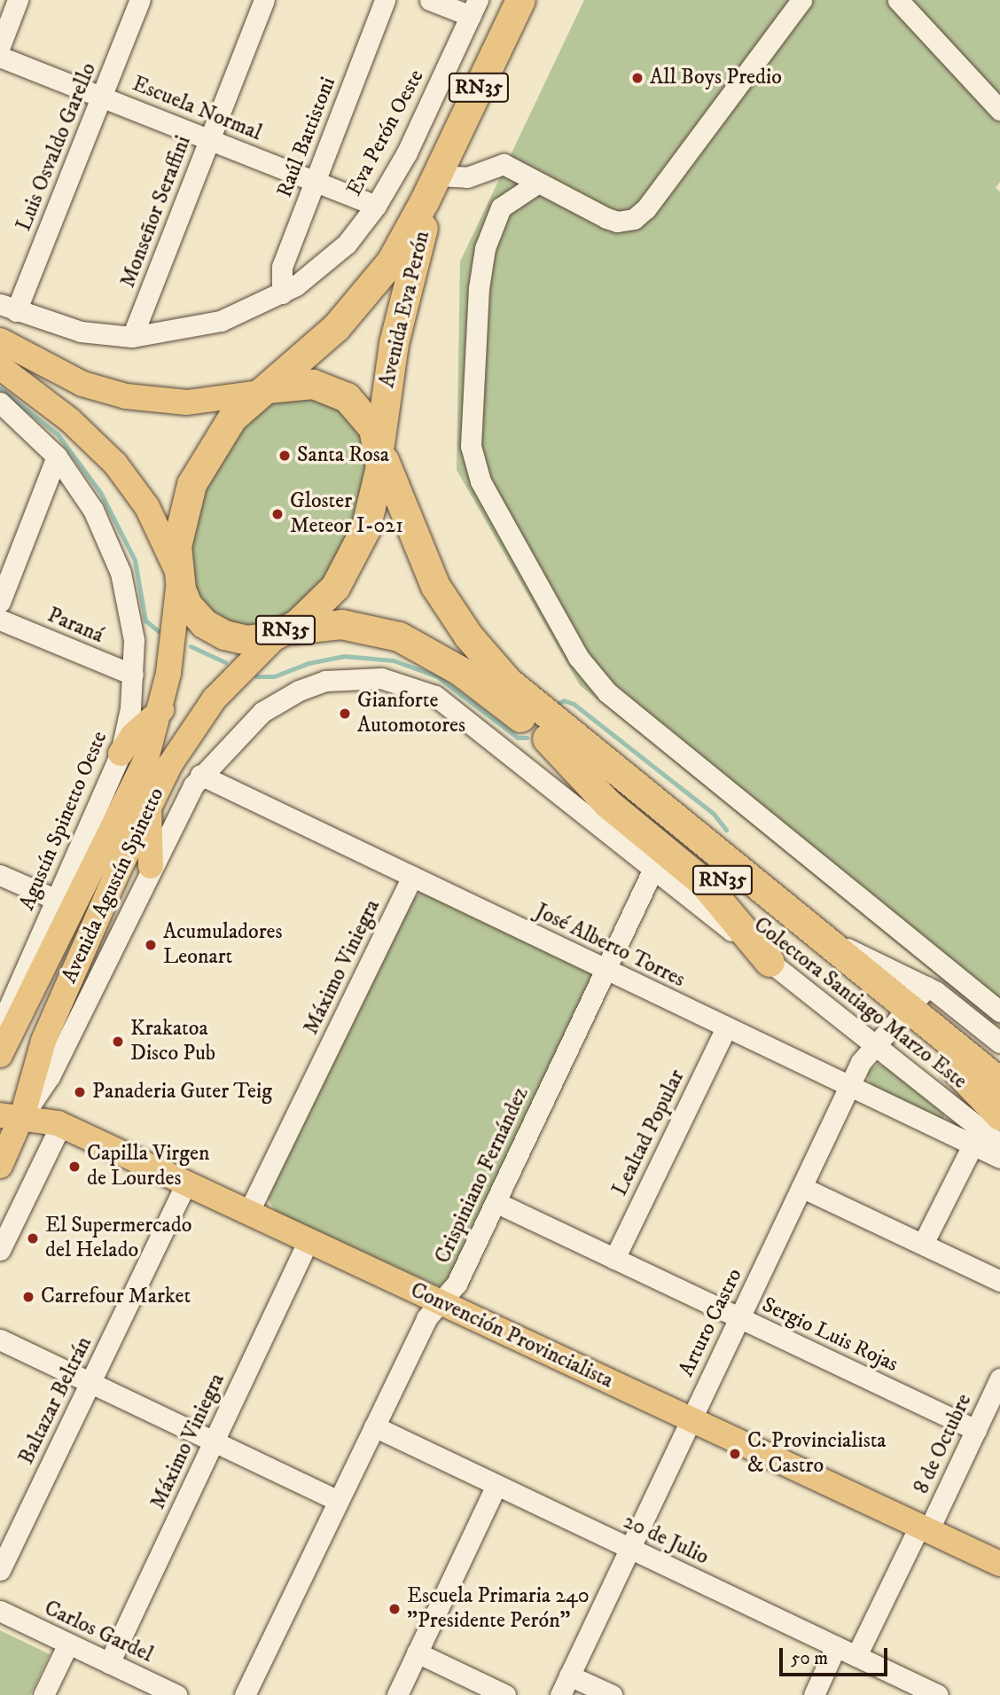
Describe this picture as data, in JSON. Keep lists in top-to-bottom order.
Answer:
{
  "streets": {
    "highway": ["RN35", "Avenida Eva Perón"],
    "main road": ["Avenida Agustín Spinetto", "Convención Provincialista"],
    "street": [
      "Escuela Normal",
      "Eva Perón Oeste",
      "Raúl Battistoni",
      "Luis Osvaldo Garello",
      "Monseñor Seraffini",
      "Paraná",
      "Agustín Spinetto Oeste",
      "José Alberto Torres",
      "Máximo Viniegra",
      "Colectora Santiago Marzo Este",
      "Lealtad Popular",
      "Crispiniano Fernández",
      "Arturo Castro",
      "Sergio Luis Rojas",
      "Baltazar Beltrán",
      "8 de Octubre",
      "20 de Julio",
      "Carlos Gardel"
    ]
  },
  "crossings": [
    ["RN35", "Avenida Eva Perón"],
    ["RN35", "Avenida Agustín Spinetto"],
    ["RN35", "Colectora Santiago Marzo Este"],
    ["RN35", "Arturo Castro"],
    ["Escuela Normal", "Eva Perón Oeste"],
    ["Escuela Normal", "Raúl Battistoni"],
    ["Escuela Normal", "Luis Osvaldo Garello"],
    ["Escuela Normal", "Monseñor Seraffini"],
    ["Eva Perón Oeste", "Raúl Battistoni"],
    ["Eva Perón Oeste", "Luis Osvaldo Garello"],
    ["Eva Perón Oeste", "Monseñor Seraffini"],
    ["Paraná", "Agustín Spinetto Oeste"],
    ["Avenida Agustín Spinetto", "Colectora Santiago Marzo Este"],
    ["Avenida Agustín Spinetto", "Convención Provincialista"],
    ["José Alberto Torres", "Máximo Viniegra"],
    ["José Alberto Torres", "Colectora Santiago Marzo Este"],
    ["José Alberto Torres", "Lealtad Popular"],
    ["José Alberto Torres", "Crispiniano Fernández"],
    ["José Alberto Torres", "Arturo Castro"],
    ["Máximo Viniegra", "Convención Provincialista"],
    ["Máximo Viniegra", "Carlos Gardel"],
    ["Colectora Santiago Marzo Este", "Crispiniano Fernández"],
    ["Colectora Santiago Marzo Este", "Arturo Castro"],
    ["Colectora Santiago Marzo Este", "Convención Provincialista"],
    ["Lealtad Popular", "Sergio Luis Rojas"],
    ["Crispiniano Fernández", "Sergio Luis Rojas"],
    ["Crispiniano Fernández", "Convención Provincialista"],
    ["Crispiniano Fernández", "20 de Julio"],
    ["Arturo Castro", "Sergio Luis Rojas"],
    ["Arturo Castro", "Convención Provincialista"],
    ["Arturo Castro", "20 de Julio"],
    ["Sergio Luis Rojas", "8 de Octubre"],
    ["Convención Provincialista", "Baltazar Beltrán"],
    ["Convención Provincialista", "8 de Octubre"],
    ["8 de Octubre", "20 de Julio"]
  ],
  "places": [
    "All Boys Predio",
    "Santa Rosa",
    "Gloster Meteor I-021",
    "Gianforte Automotores",
    "Acumuladores Leonart",
    "Krakatoa Disco Pub",
    "Panaderia Guter Teig",
    "Capilla Virgen de Lourdes",
    "El Supermercado del Helado",
    "Carrefour Market",
    "C. Provincialista & Castro",
    "Escuela Primaria 240 \"Presidente Perón\""
  ],
  "scale_bar": "50 m"
}
